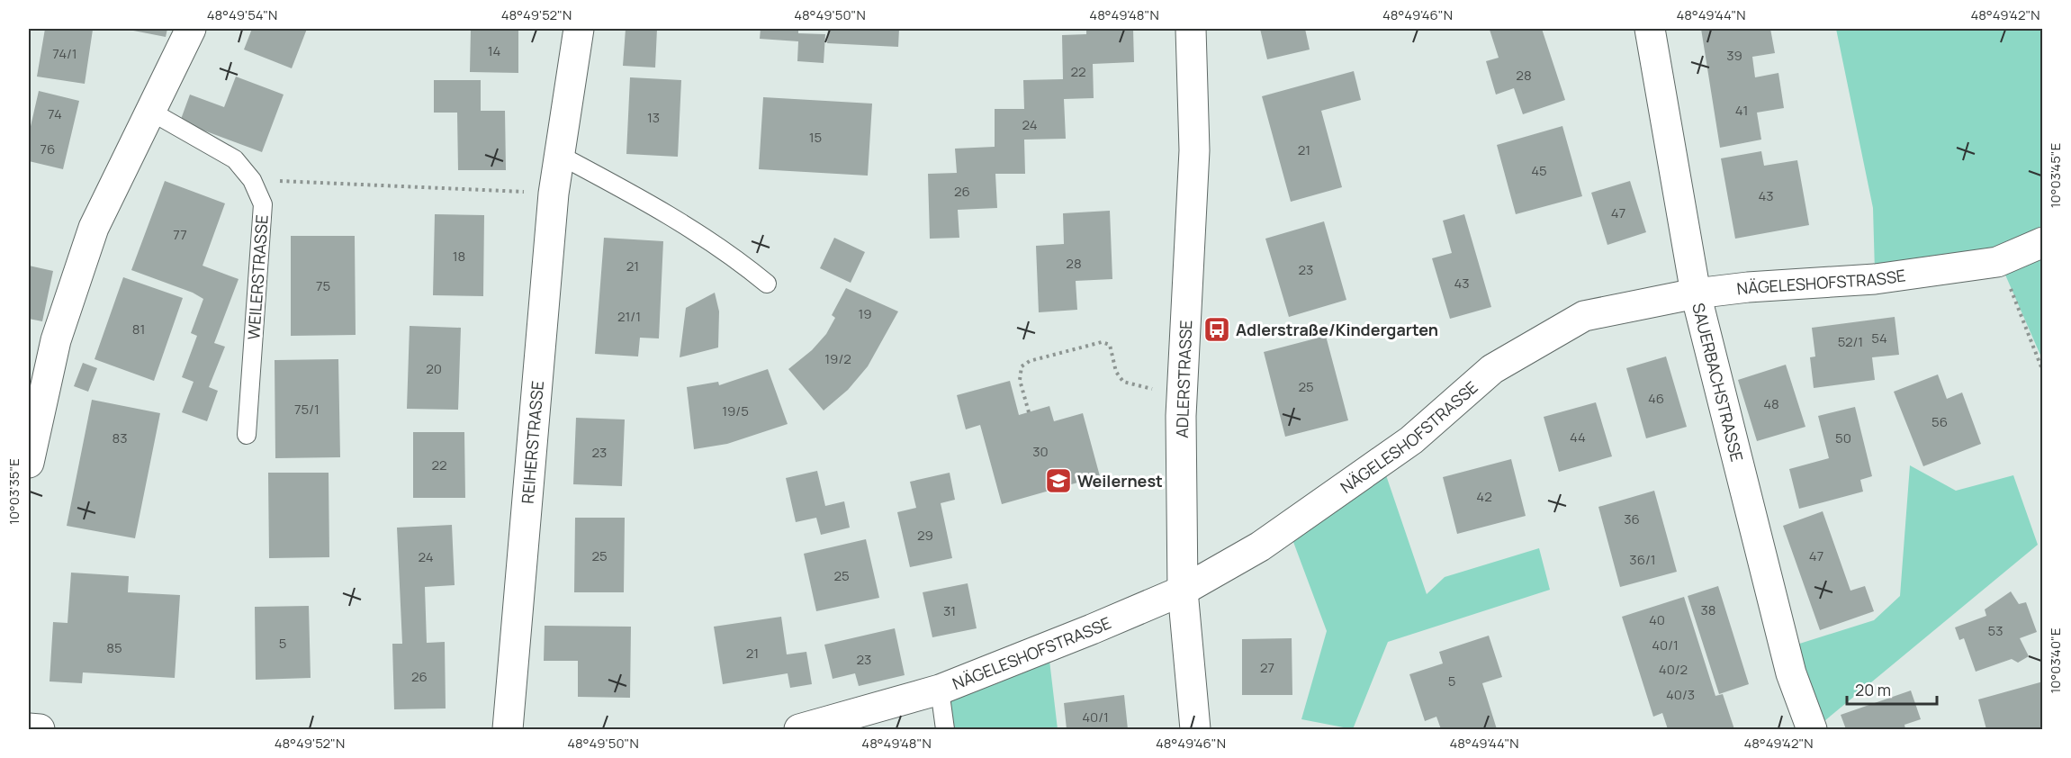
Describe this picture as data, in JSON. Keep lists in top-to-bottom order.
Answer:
{
  "streets": {
    "street": [
      "NÄGELESHOFSTRASSE",
      "ADLERSTRASSE",
      "SAUERBACHSTRASSE",
      "REIHERSTRASSE"
    ],
    "lane": ["WEILERSTRASSE"]
  },
  "crossings": [
    ["NÄGELESHOFSTRASSE", "ADLERSTRASSE"],
    ["NÄGELESHOFSTRASSE", "SAUERBACHSTRASSE"]
  ],
  "places": {
    "bus stop": ["Adlerstraße/Kindergarten"],
    "school or university": ["Weilernest"]
  },
  "house_numbers": [
    "14",
    "74/1",
    "39",
    "22",
    "28",
    "41",
    "74",
    "13",
    "24",
    "15",
    "76",
    "21",
    "45",
    "26",
    "43",
    "47",
    "77",
    "18",
    "28",
    "21",
    "23",
    "43",
    "75",
    "19",
    "21/1",
    "81",
    "54",
    "52/1",
    "19/2",
    "20",
    "25",
    "46",
    "48",
    "75/1",
    "19/5",
    "56",
    "44",
    "83",
    "50",
    "30",
    "23",
    "22",
    "42",
    "36",
    "29",
    "25",
    "47",
    "24",
    "36/1",
    "25",
    "38",
    "31",
    "40",
    "53",
    "5",
    "40/1",
    "85",
    "21",
    "23",
    "27",
    "40/2",
    "26",
    "5",
    "40/3",
    "40/1"
  ],
  "scale_bar": "20 m",
  "coordinates": [
    "48°49'54\"N",
    "48°49'52\"N",
    "48°49'50\"N",
    "48°49'48\"N",
    "48°49'46\"N",
    "48°49'44\"N",
    "48°49'42\"N",
    "10°03'45\"E",
    "10°03'35\"E",
    "10°03'40\"E"
  ]
}
